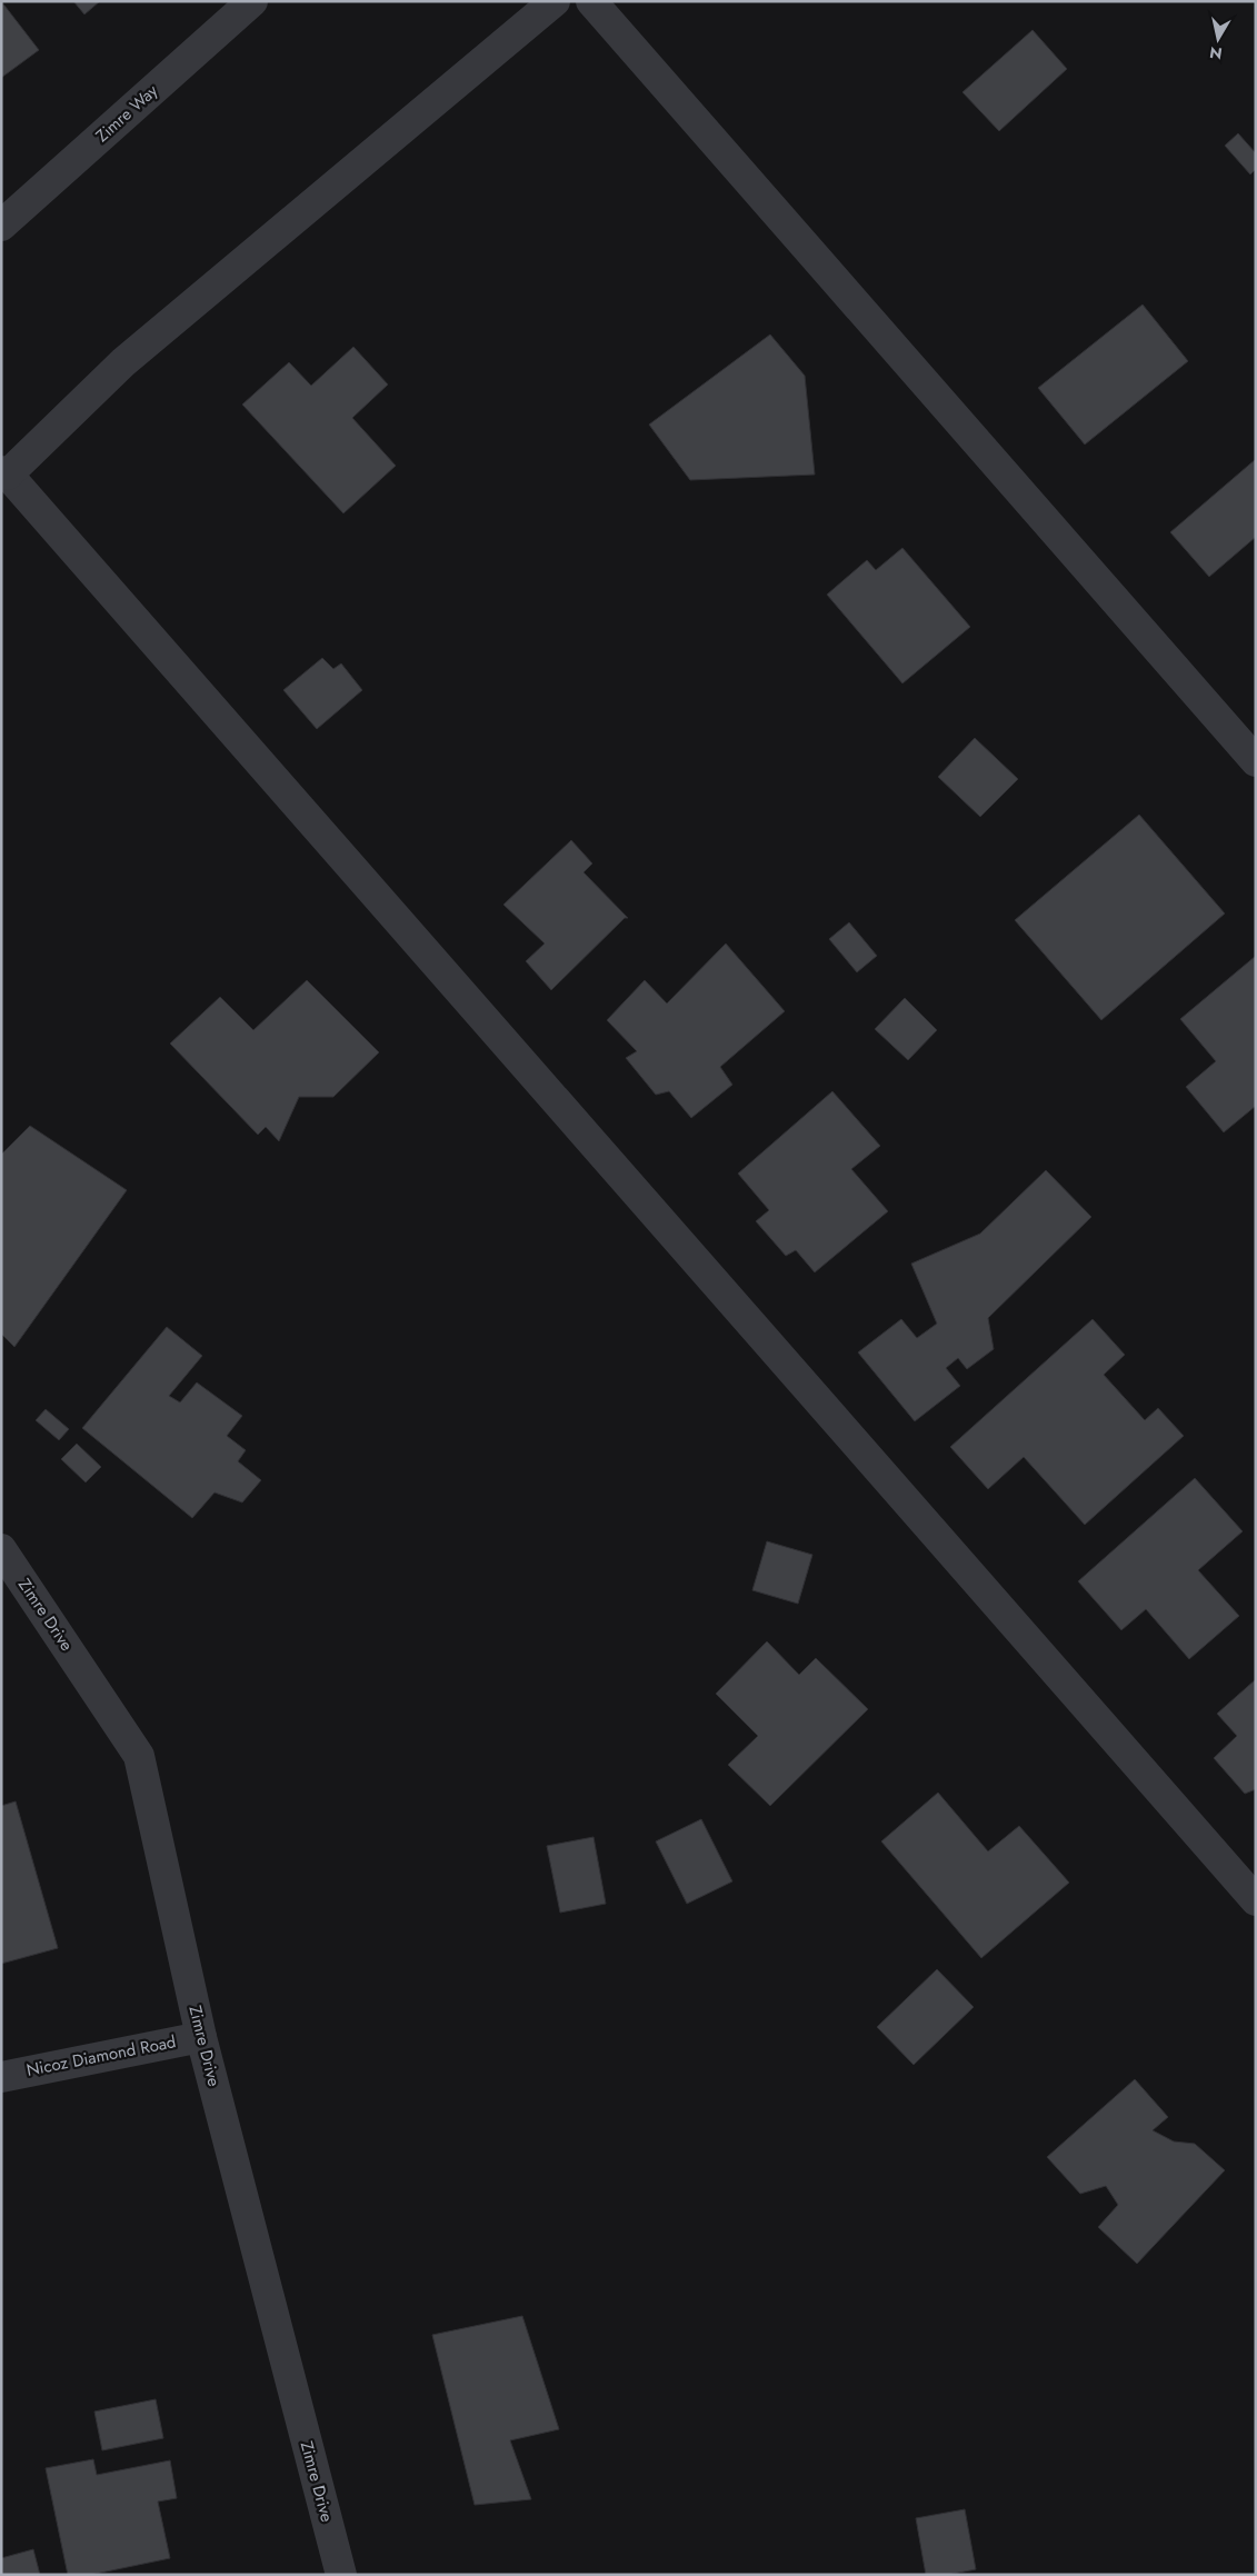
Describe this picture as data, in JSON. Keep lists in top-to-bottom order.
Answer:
{
  "streets": {
    "street": ["Zimre Way", "Zimre Drive", "Nicoz Diamond Road"]
  },
  "crossings": [
    ["Zimre Drive", "Nicoz Diamond Road"]
  ],
  "north": "bottom"
}
